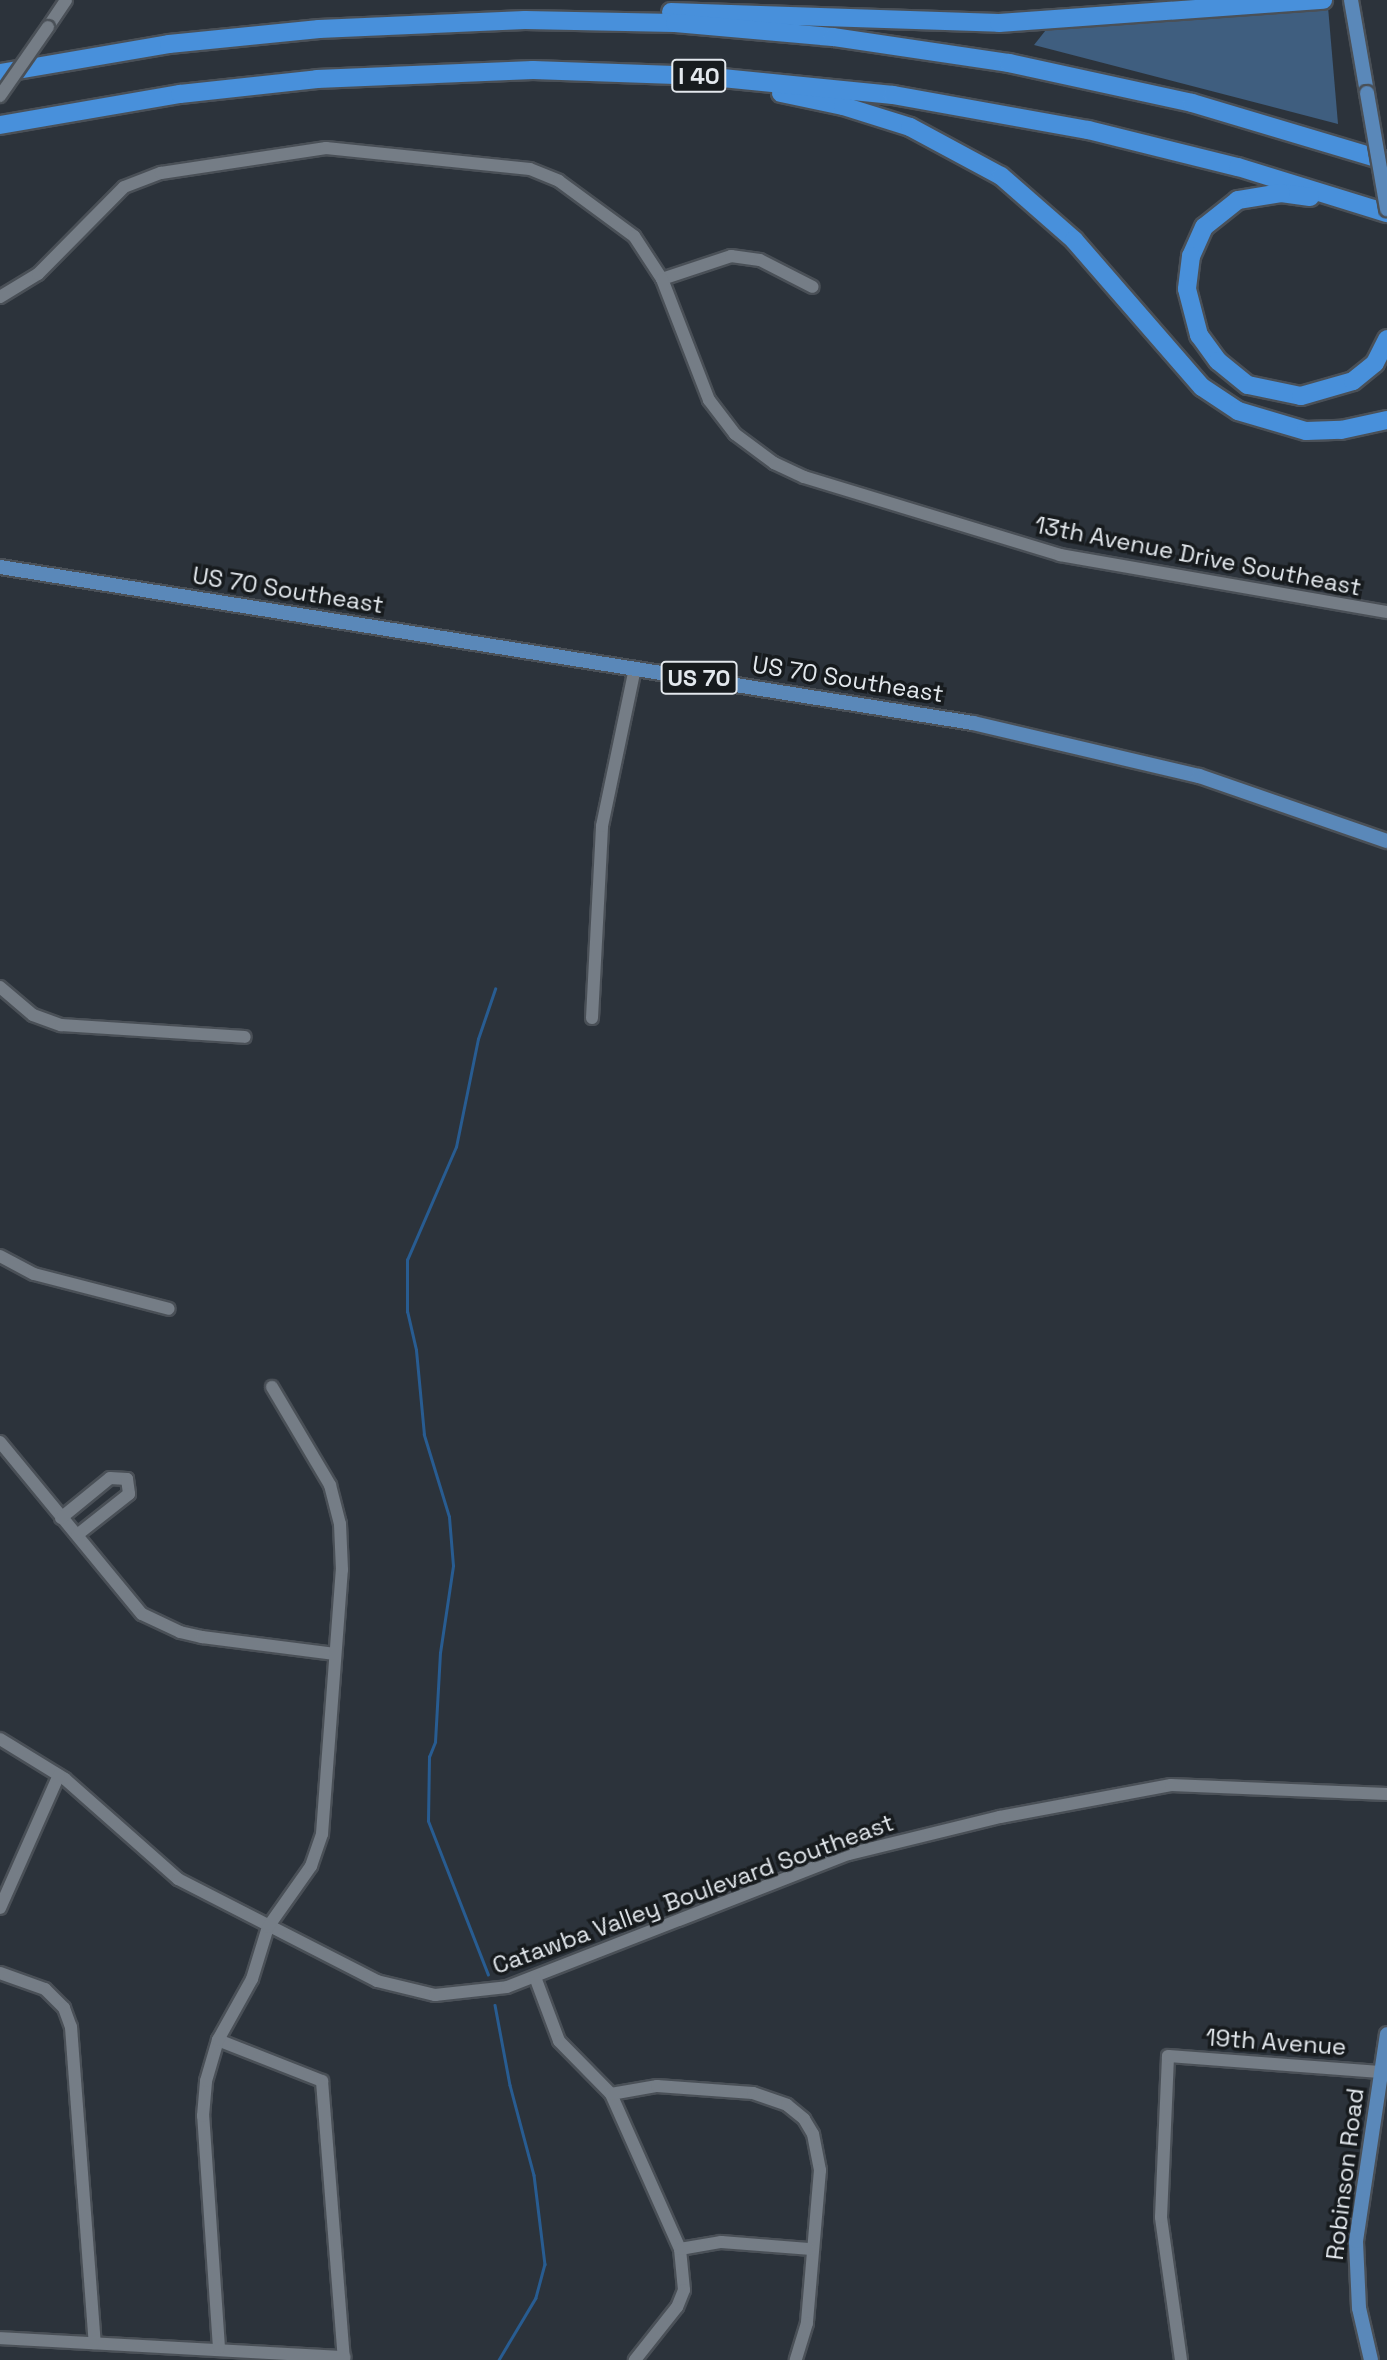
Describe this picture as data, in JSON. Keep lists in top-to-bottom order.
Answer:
{
  "streets": {
    "highway": ["I 40"],
    "main road": ["US 70 Southeast", "US 70", "Robinson Road"],
    "street": ["13th Avenue Drive Southeast", "Catawba Valley Boulevard Southeast", "19th Avenue"]
  },
  "crossings": [
    ["19th Avenue", "Robinson Road"]
  ]
}
